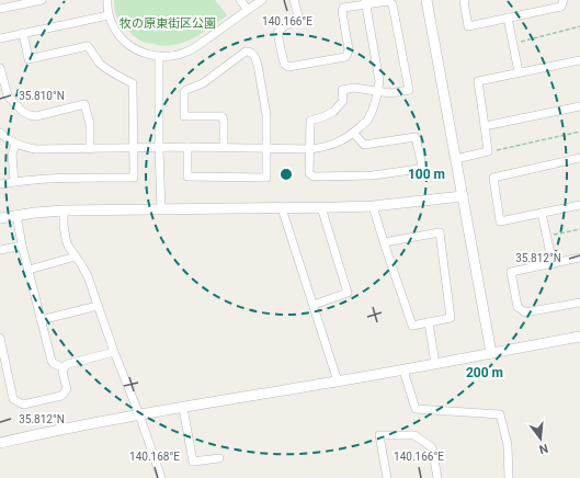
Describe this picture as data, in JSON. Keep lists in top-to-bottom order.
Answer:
{
  "parks": ["牧の原東街区公園"],
  "north": "bottom",
  "coordinates": [
    "140.166°E",
    "35.810°N",
    "35.812°N",
    "140.168°E"
  ],
  "rings": ["100 m", "200 m"]
}
